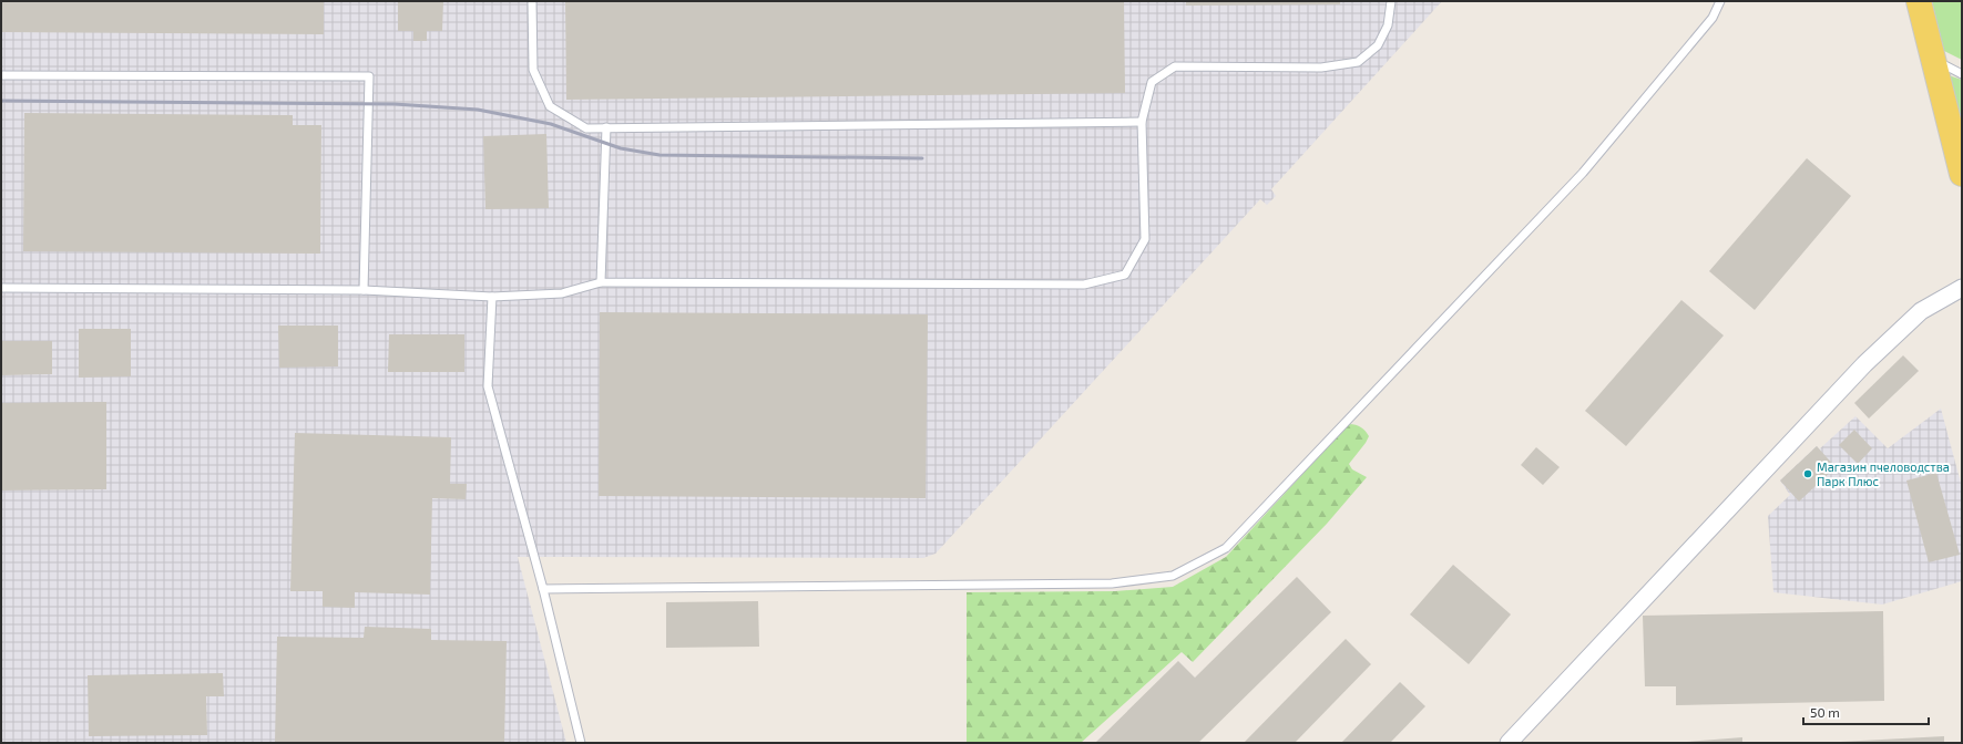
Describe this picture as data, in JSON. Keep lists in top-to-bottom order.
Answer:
{
  "places": ["Магазин пчеловодства Парк Плюс"],
  "scale_bar": "50 m"
}
